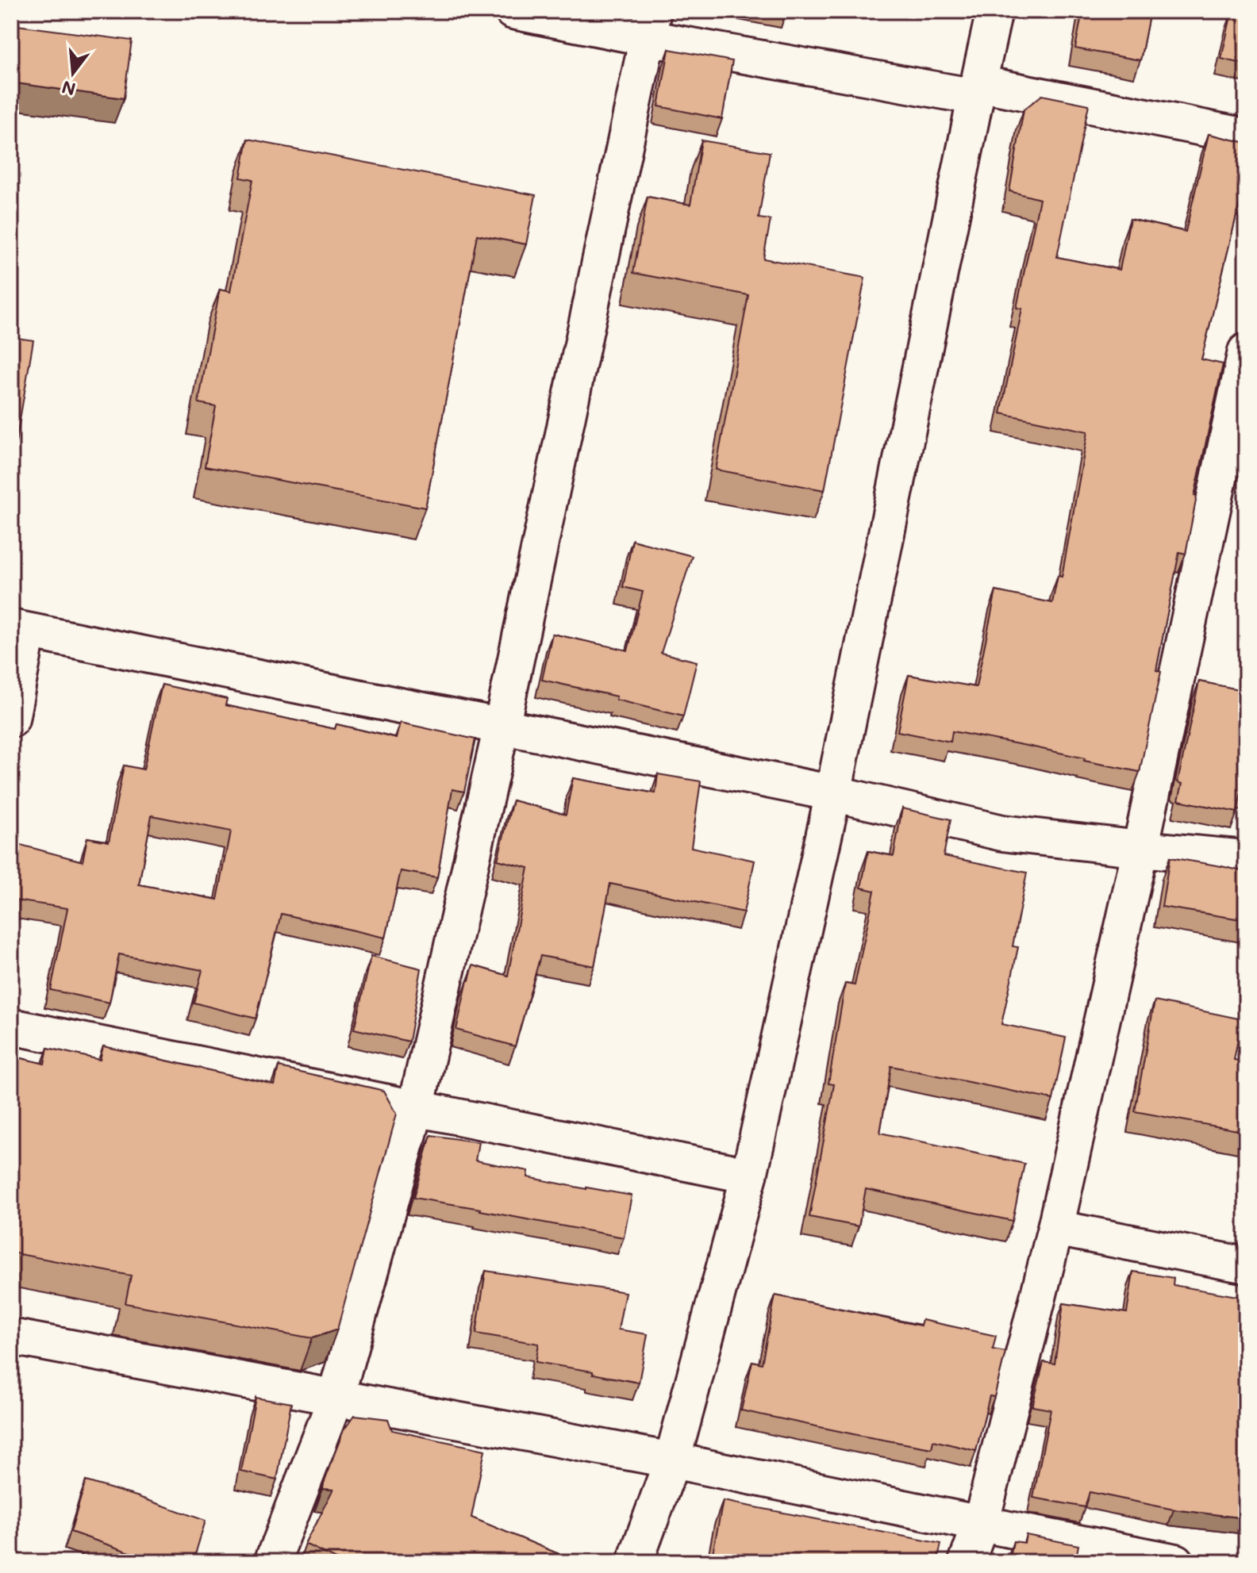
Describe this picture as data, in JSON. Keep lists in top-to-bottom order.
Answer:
{
  "north": "bottom"
}
